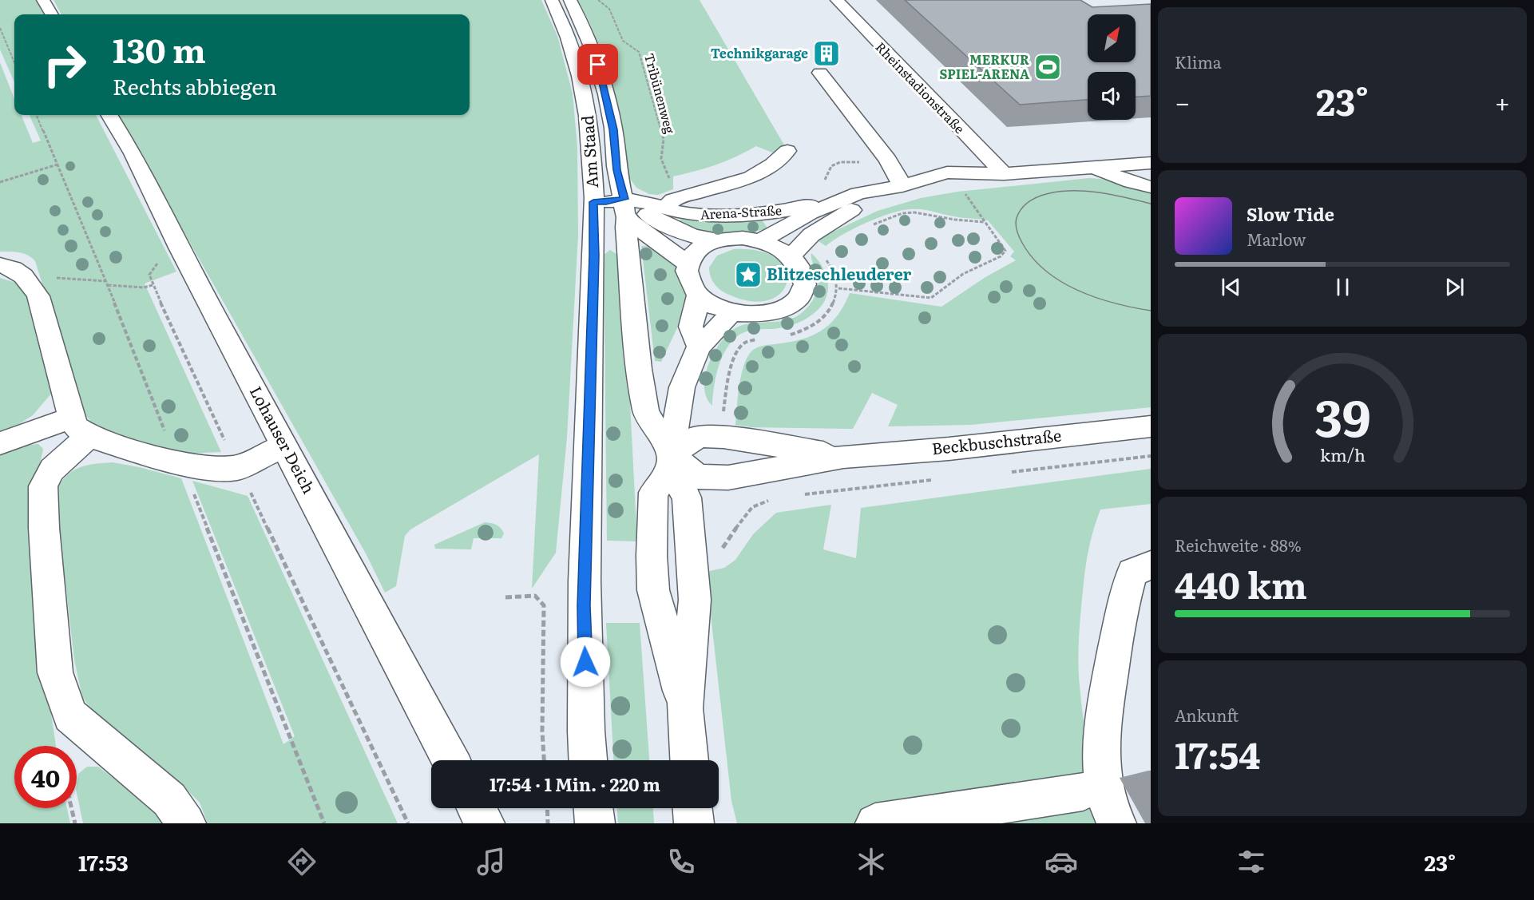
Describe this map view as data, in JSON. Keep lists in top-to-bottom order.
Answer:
{
  "streets": {
    "street": [
      "Rheinstadionstraße",
      "Am Staad",
      "Arena-Straße",
      "Lohauser Deich",
      "Beckbuschstraße"
    ],
    "path": ["Tribünenweg"]
  },
  "crossings": [
    ["Rheinstadionstraße", "Arena-Straße"],
    ["Am Staad", "Arena-Straße"],
    ["Am Staad", "Beckbuschstraße"]
  ],
  "places": {
    "building": ["Technikgarage"],
    "sports": ["MERKUR SPIEL-ARENA"],
    "place": ["Blitzeschleuderer"]
  },
  "north": "top right",
  "page": {
    "tile": [
      "Klima",
      ["Reichweite · 88%", "440 km"],
      ["Ankunft", "17:54"]
    ],
    "turn": ["130 m", "Rechts abbiegen"],
    "heat": ["−", "23°", "+"],
    "song": ["Slow Tide", "Marlow"],
    "limit": "40",
    "trip": "17:54 · 1 Min. · 220 m",
    "tabs": ["17:53", "23°"],
    "gauge": ["39", "km/h"]
  }
}
